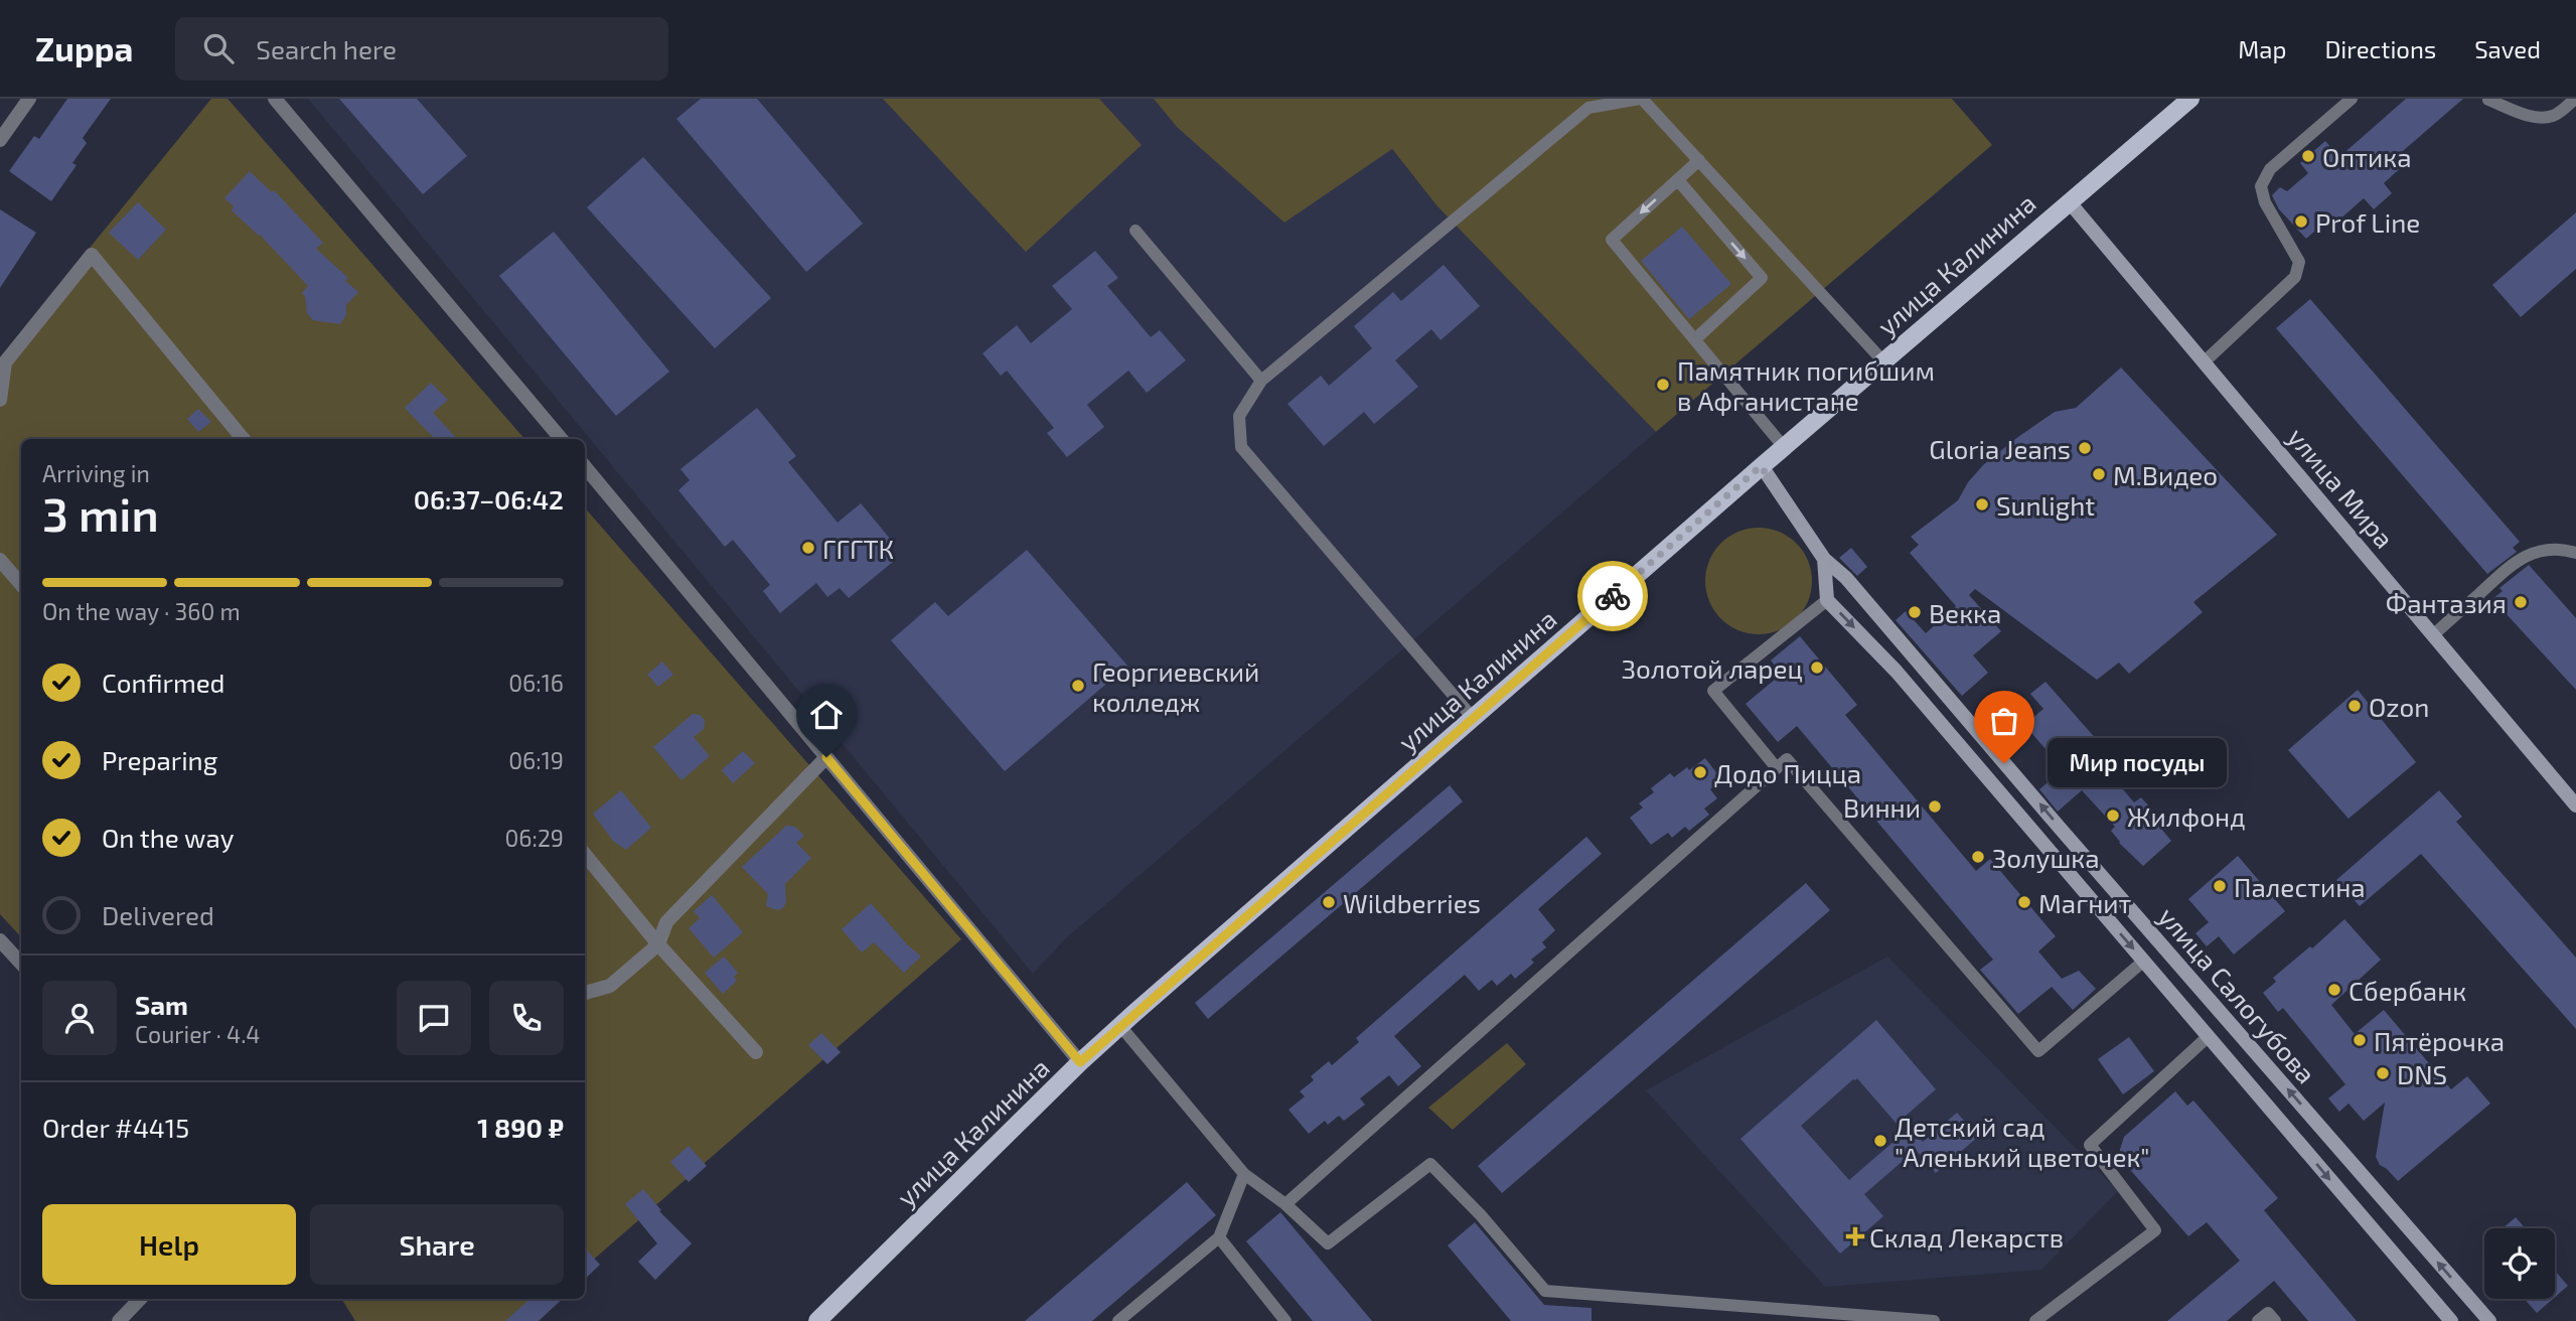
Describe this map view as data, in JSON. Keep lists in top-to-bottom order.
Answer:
{
  "streets": {
    "main road": ["улица Калинина"],
    "street": ["улица Мира", "улица Салогубова"]
  },
  "crossings": [
    ["улица Калинина", "улица Мира"],
    ["улица Калинина", "улица Салогубова"]
  ],
  "places": {
    "other": [
      "Оптика",
      "Prof Line",
      "Памятник погибшим в Афганистане",
      "Gloria Jeans",
      "М.Видео",
      "Sunlight",
      "ГГГТК",
      "Фантазия",
      "Векка",
      "Золотой ларец",
      "Георгиевский колледж",
      "Ozon",
      "Мир посуды",
      "Додо Пицца",
      "Винни",
      "Жилфонд",
      "Золушка",
      "Палестина",
      "Wildberries",
      "Магнит",
      "Сбербанк",
      "Пятёрочка",
      "DNS",
      "Детский сад \"Аленький цветочек\""
    ],
    "health": ["Склад Лекарств"]
  },
  "page": {
    "header": "Zuppa",
    "search": "Search here",
    "nav": ["Map", "Directions", "Saved"],
    "heading": ["3 min", "Arriving in", "06:37–06:42"],
    "panel": [
      "Sam",
      "Courier · 4.4",
      "Order #4415",
      "1 890 ₽"
    ],
    "bar": "On the way · 360 m",
    "list": [
      ["Confirmed", "06:16"],
      ["Preparing", "06:19"],
      ["On the way", "06:29"],
      "Delivered"
    ],
    "bubble": "Мир посуды",
    "buttons": ["Help", "Share"]
  }
}
